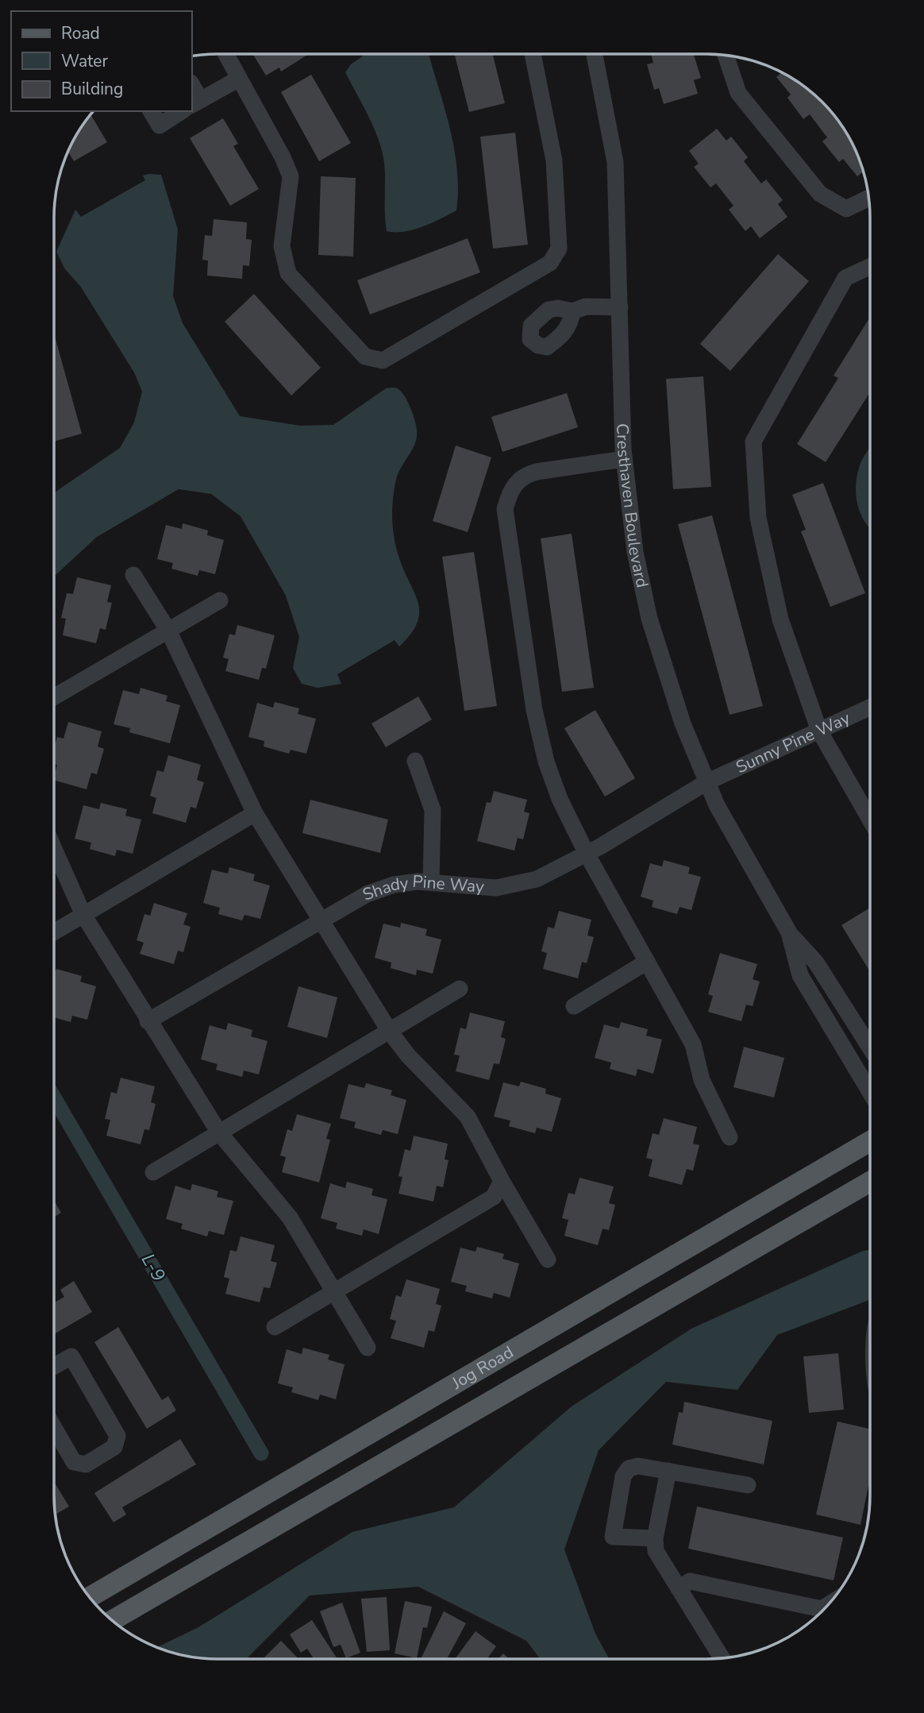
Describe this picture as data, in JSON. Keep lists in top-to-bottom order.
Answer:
{
  "streets": {
    "main road": ["Jog Road"],
    "street": ["Cresthaven Boulevard", "Sunny Pine Way", "Shady Pine Way"]
  },
  "crossings": [
    ["Cresthaven Boulevard", "Sunny Pine Way"],
    ["Cresthaven Boulevard", "Shady Pine Way"],
    ["Sunny Pine Way", "Shady Pine Way"]
  ],
  "water": ["L-9"],
  "legend": ["Road", "Water", "Building"]
}
